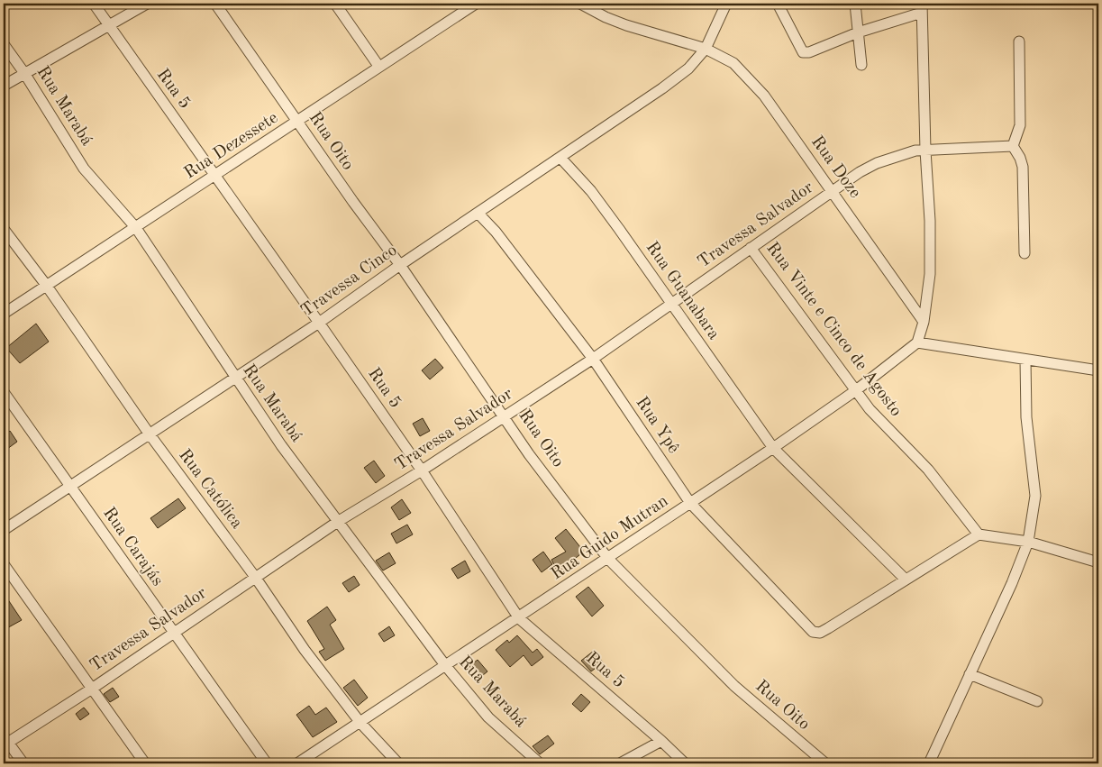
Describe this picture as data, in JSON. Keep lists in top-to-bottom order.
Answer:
{
  "streets": {
    "street": [
      "Rua 5",
      "Rua Marabá",
      "Rua Oito",
      "Rua Dezessete",
      "Rua Doze",
      "Travessa Salvador",
      "Travessa Cinco",
      "Rua Guanabara",
      "Rua Vinte e Cinco de Agosto",
      "Rua Ypê",
      "Rua Católica",
      "Rua Guido Mutran",
      "Rua Carajás"
    ]
  },
  "crossings": [
    ["Rua 5", "Rua Dezessete"],
    ["Rua 5", "Travessa Salvador"],
    ["Rua 5", "Travessa Cinco"],
    ["Rua 5", "Rua Guido Mutran"],
    ["Rua Marabá", "Rua Dezessete"],
    ["Rua Marabá", "Travessa Salvador"],
    ["Rua Marabá", "Travessa Cinco"],
    ["Rua Marabá", "Rua Guido Mutran"],
    ["Rua Oito", "Rua Dezessete"],
    ["Rua Oito", "Travessa Salvador"],
    ["Rua Oito", "Travessa Cinco"],
    ["Rua Oito", "Rua Guido Mutran"],
    ["Rua Dezessete", "Rua Católica"],
    ["Rua Doze", "Travessa Salvador"],
    ["Rua Doze", "Travessa Cinco"],
    ["Travessa Salvador", "Rua Guanabara"],
    ["Travessa Salvador", "Rua Vinte e Cinco de Agosto"],
    ["Travessa Salvador", "Rua Ypê"],
    ["Travessa Salvador", "Rua Católica"],
    ["Travessa Salvador", "Rua Carajás"],
    ["Travessa Cinco", "Rua Guanabara"],
    ["Travessa Cinco", "Rua Ypê"],
    ["Travessa Cinco", "Rua Católica"],
    ["Travessa Cinco", "Rua Carajás"],
    ["Rua Guanabara", "Rua Ypê"],
    ["Rua Guanabara", "Rua Guido Mutran"],
    ["Rua Vinte e Cinco de Agosto", "Rua Guido Mutran"],
    ["Rua Ypê", "Rua Guido Mutran"],
    ["Rua Católica", "Rua Guido Mutran"]
  ]
}
